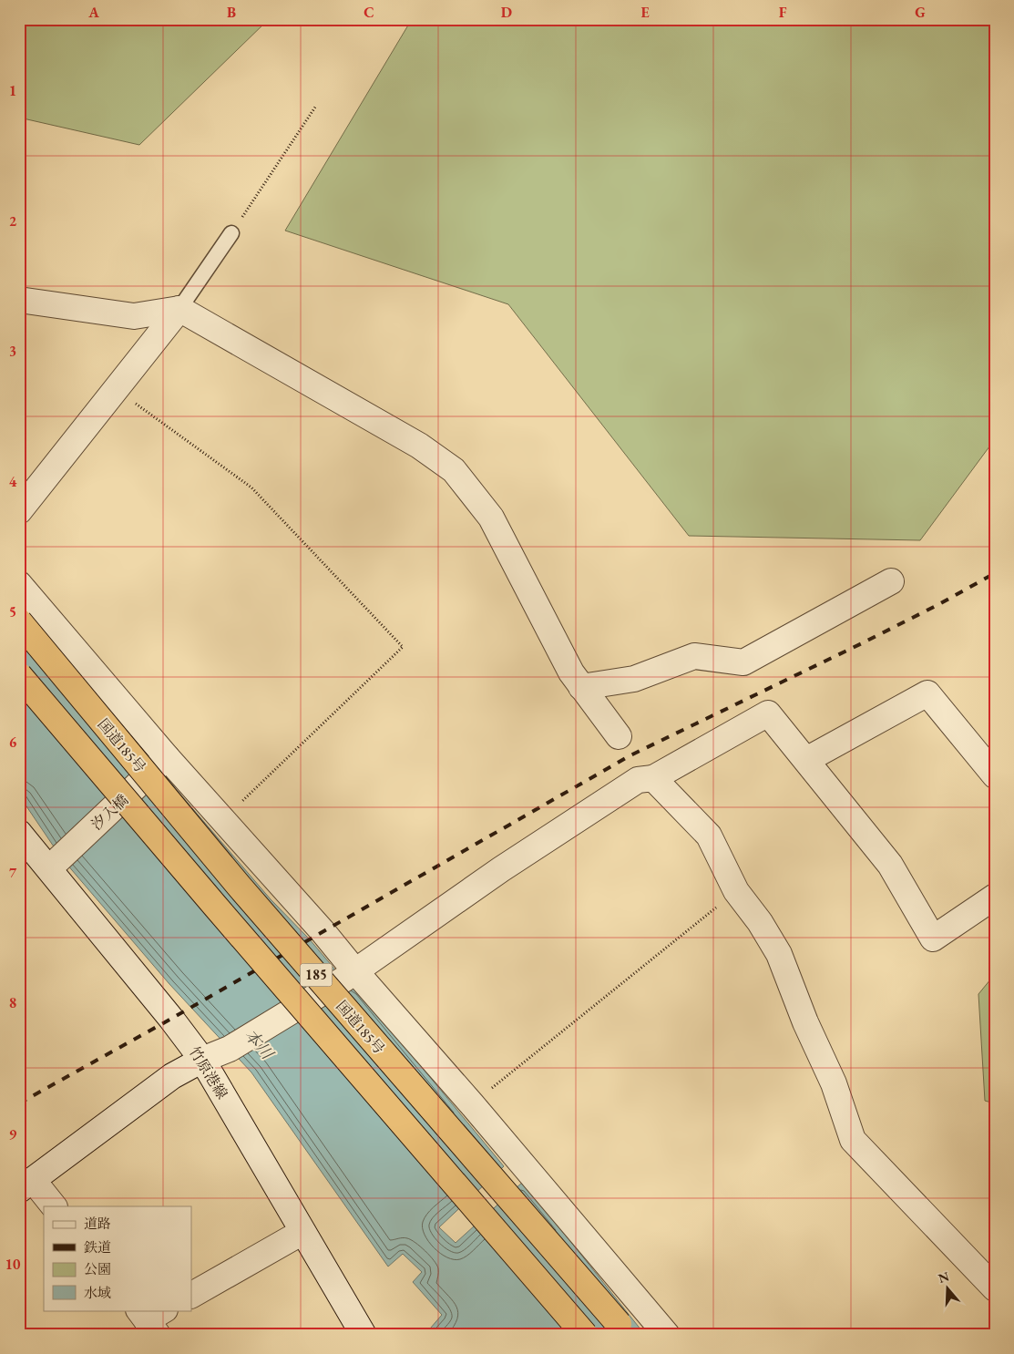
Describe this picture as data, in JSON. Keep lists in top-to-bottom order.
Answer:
{
  "streets": {
    "highway": ["国道185号", "185"],
    "street": ["汐入橋", "竹原港線"]
  },
  "crossings": [
    ["汐入橋", "竹原港線"]
  ],
  "water": ["本川"],
  "legend": [
    "道路",
    "鉄道",
    "公園",
    "水域"
  ],
  "north": "top",
  "grid": {
    "columns": [
      "A",
      "B",
      "C",
      "D",
      "E",
      "F",
      "G"
    ],
    "rows": [
      "1",
      "2",
      "3",
      "4",
      "5",
      "6",
      "7",
      "8",
      "9",
      "10"
    ]
  }
}
